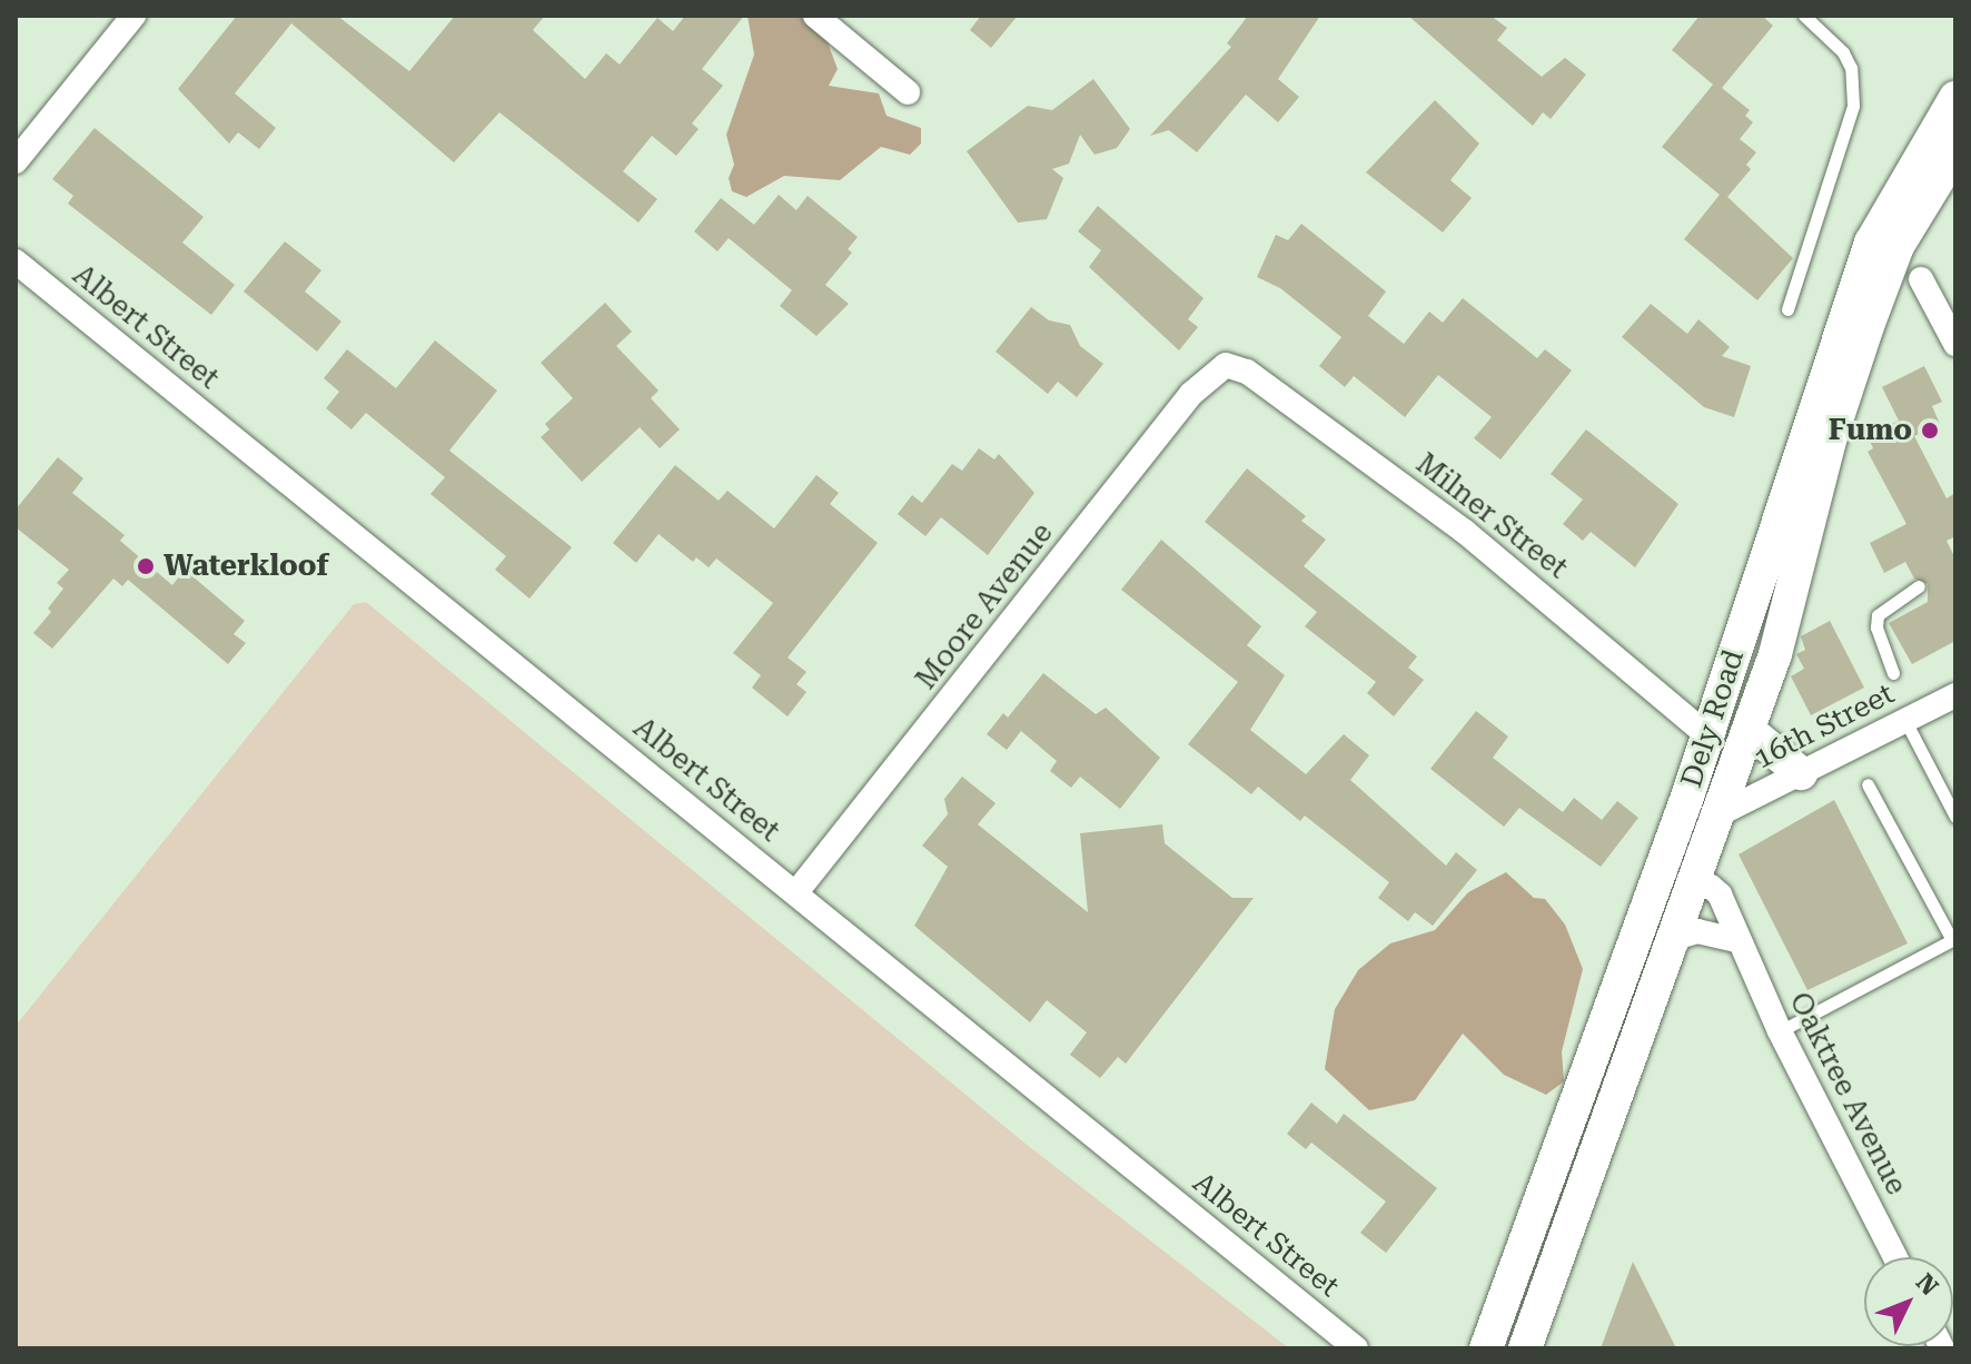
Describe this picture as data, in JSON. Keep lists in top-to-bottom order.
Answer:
{
  "streets": {
    "main road": ["Dely Road"],
    "street": [
      "Albert Street",
      "Milner Street",
      "Moore Avenue",
      "16th Street",
      "Oaktree Avenue"
    ]
  },
  "crossings": [
    ["Albert Street", "Moore Avenue"],
    ["Milner Street", "Moore Avenue"],
    ["Milner Street", "Dely Road"],
    ["Dely Road", "16th Street"],
    ["Dely Road", "Oaktree Avenue"]
  ],
  "places": ["Fumo", "Waterkloof"],
  "north": "top right"
}
